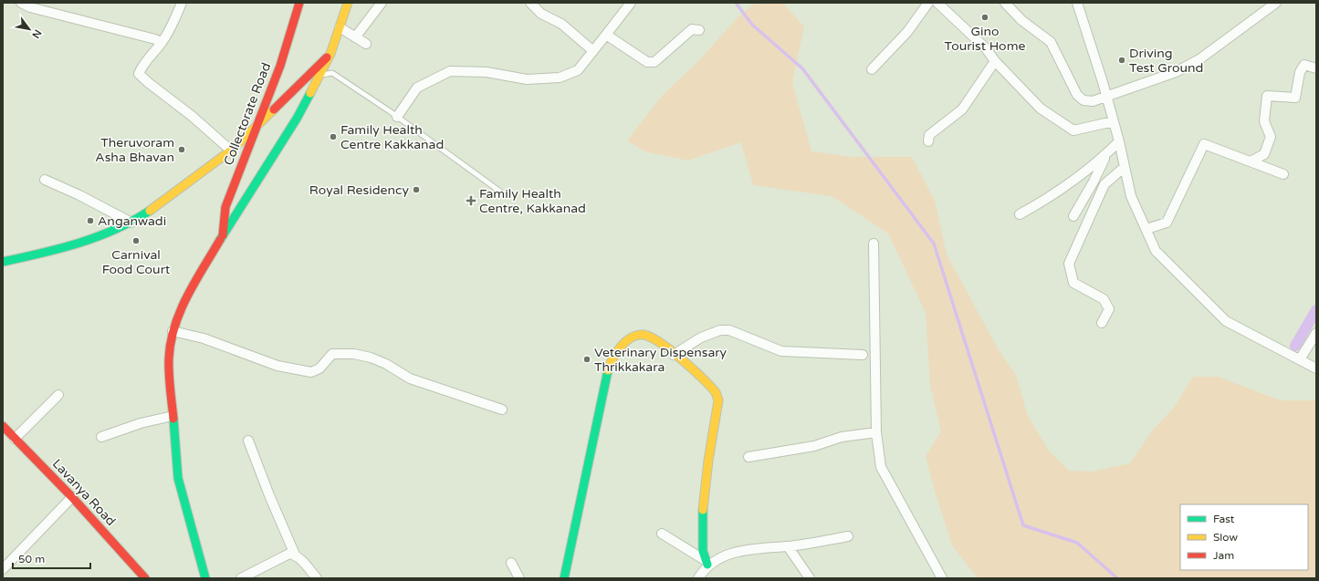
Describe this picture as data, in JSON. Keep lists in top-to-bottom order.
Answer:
{
  "streets": {
    "main road": ["Collectorate Road", "Lavanya Road"]
  },
  "places": {
    "other": [
      "Gino Tourist Home",
      "Driving Test Ground",
      "Family Health Centre Kakkanad",
      "Theruvoram Asha Bhavan",
      "Royal Residency",
      "Anganwadi",
      "Carnival Food Court",
      "Veterinary Dispensary Thrikkakara"
    ],
    "health": ["Family Health Centre, Kakkanad"]
  },
  "legend": ["Fast", "Slow", "Jam"],
  "scale_bar": "50 m",
  "north": "bottom right"
}
